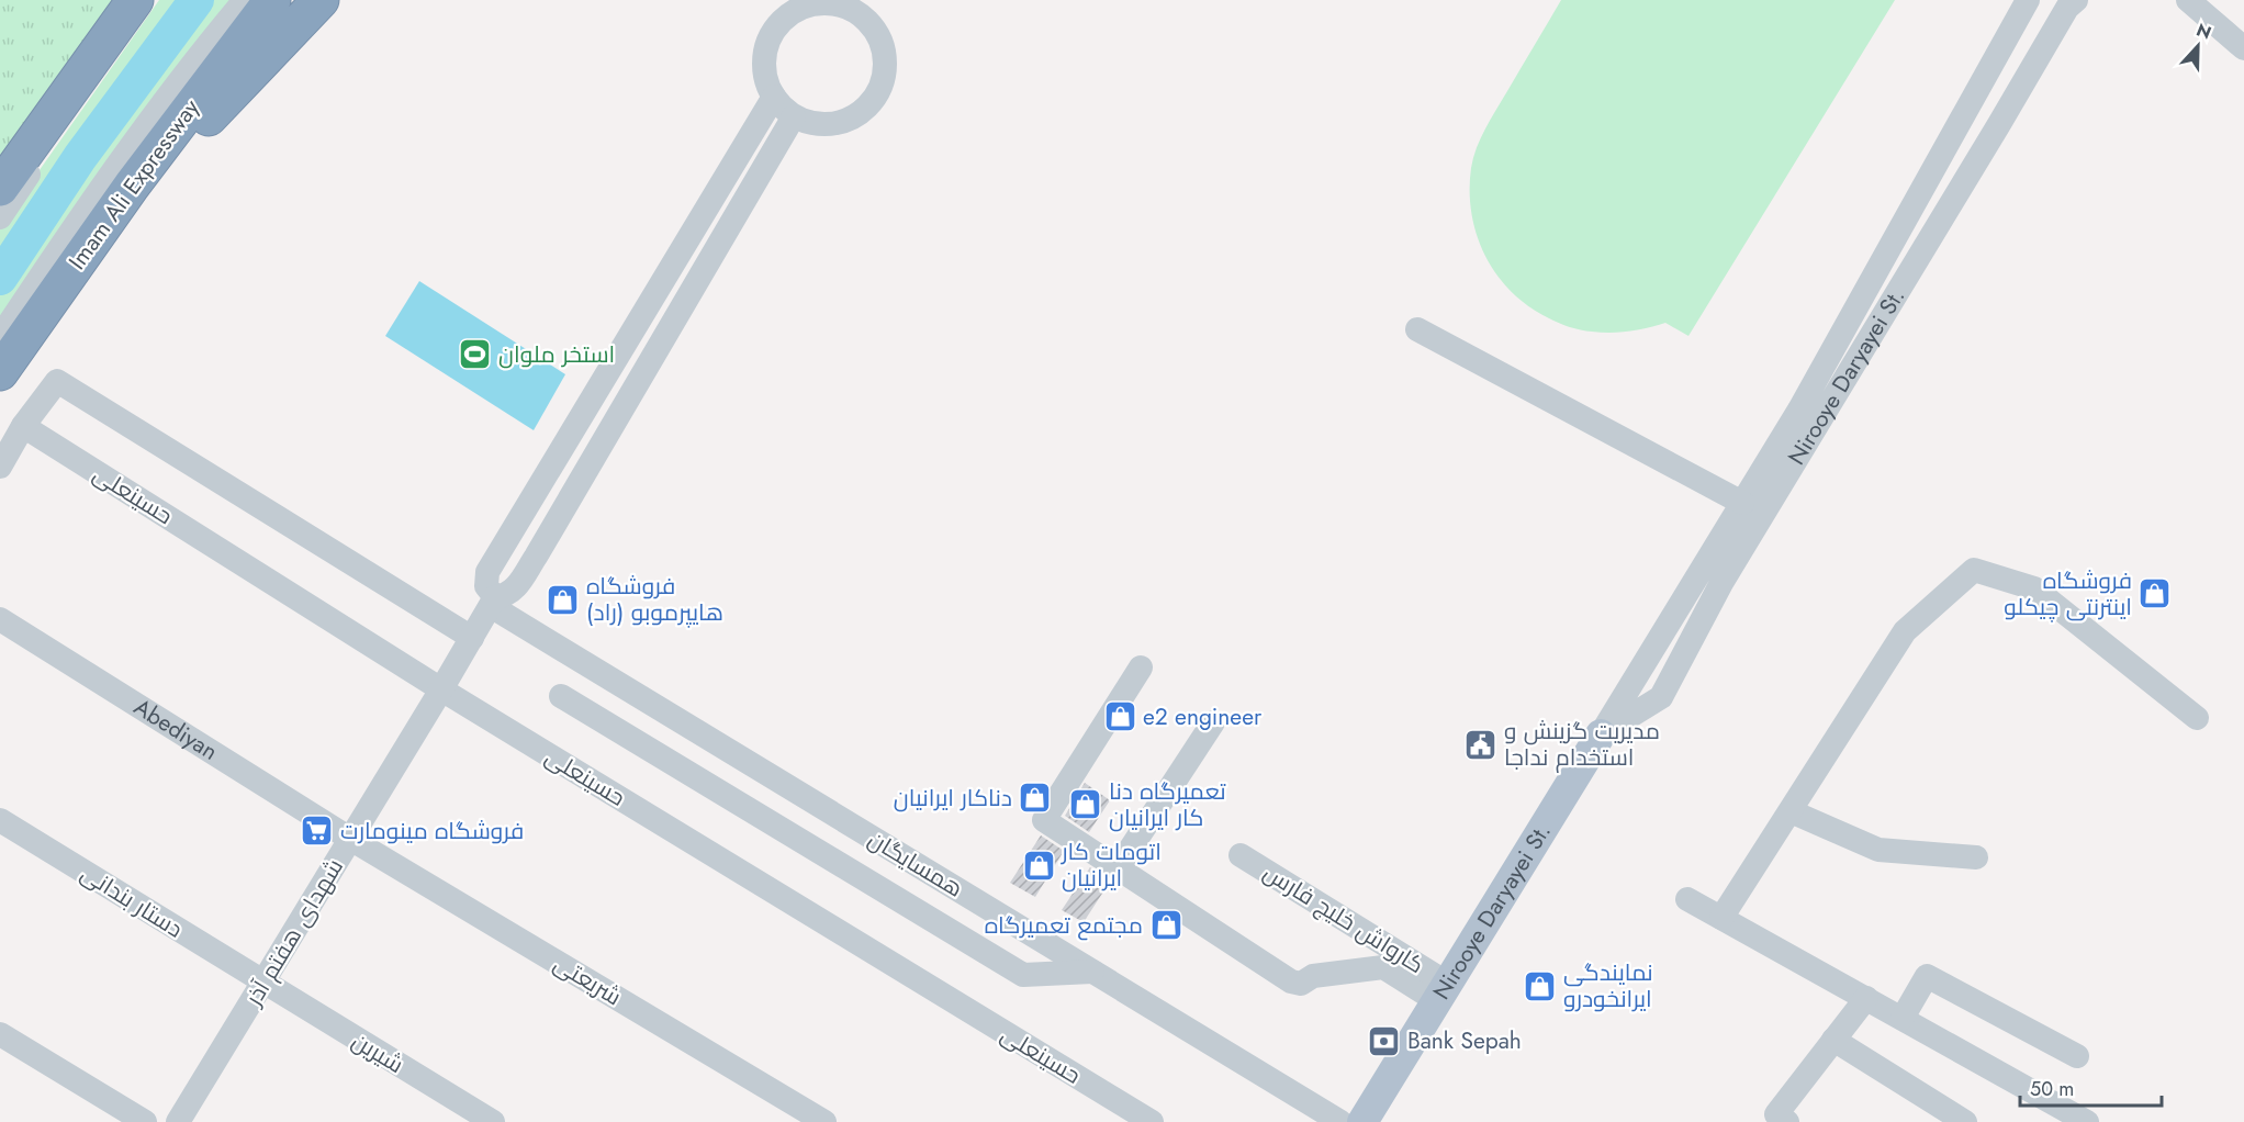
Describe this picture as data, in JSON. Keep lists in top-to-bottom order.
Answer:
{
  "streets": {
    "highway": ["Imam Ali Expressway"],
    "main road": ["Nirooye Daryayei St."],
    "street": [
      "حسینعلی",
      "Abediyan",
      "همسایگان",
      "دستار بندانی",
      "کارواش خلیج فارس",
      "شهدای هفتم آذر",
      "شریعتی",
      "شیرین"
    ]
  },
  "crossings": [
    ["Nirooye Daryayei St.", "کارواش خلیج فارس"],
    ["حسینعلی", "شهدای هفتم آذر"],
    ["Abediyan", "شهدای هفتم آذر"],
    ["Abediyan", "شریعتی"],
    ["همسایگان", "شهدای هفتم آذر"],
    ["دستار بندانی", "شهدای هفتم آذر"],
    ["دستار بندانی", "شیرین"],
    ["شهدای هفتم آذر", "شریعتی"],
    ["شهدای هفتم آذر", "شیرین"]
  ],
  "places": {
    "sports": ["استخر ملوان"],
    "shop": [
      "فروشگاه اینترنتی چیکلو",
      "فروشگاه هایپرموبو (راد)",
      "e2 engineer",
      "دناکار ایرانیان",
      "تعمیرگاه دنا کار ایرانیان",
      "اتومات کار ایرانیان",
      "مجتمع تعمیرگاه",
      "نمایندگی ایرانخودرو"
    ],
    "public building": ["مدیریت گزینش و استخدام نداجا"],
    "supermarket": ["فروشگاه مینومارت"],
    "bank": ["Bank Sepah"]
  },
  "scale_bar": "50 m",
  "north": "top"
}
